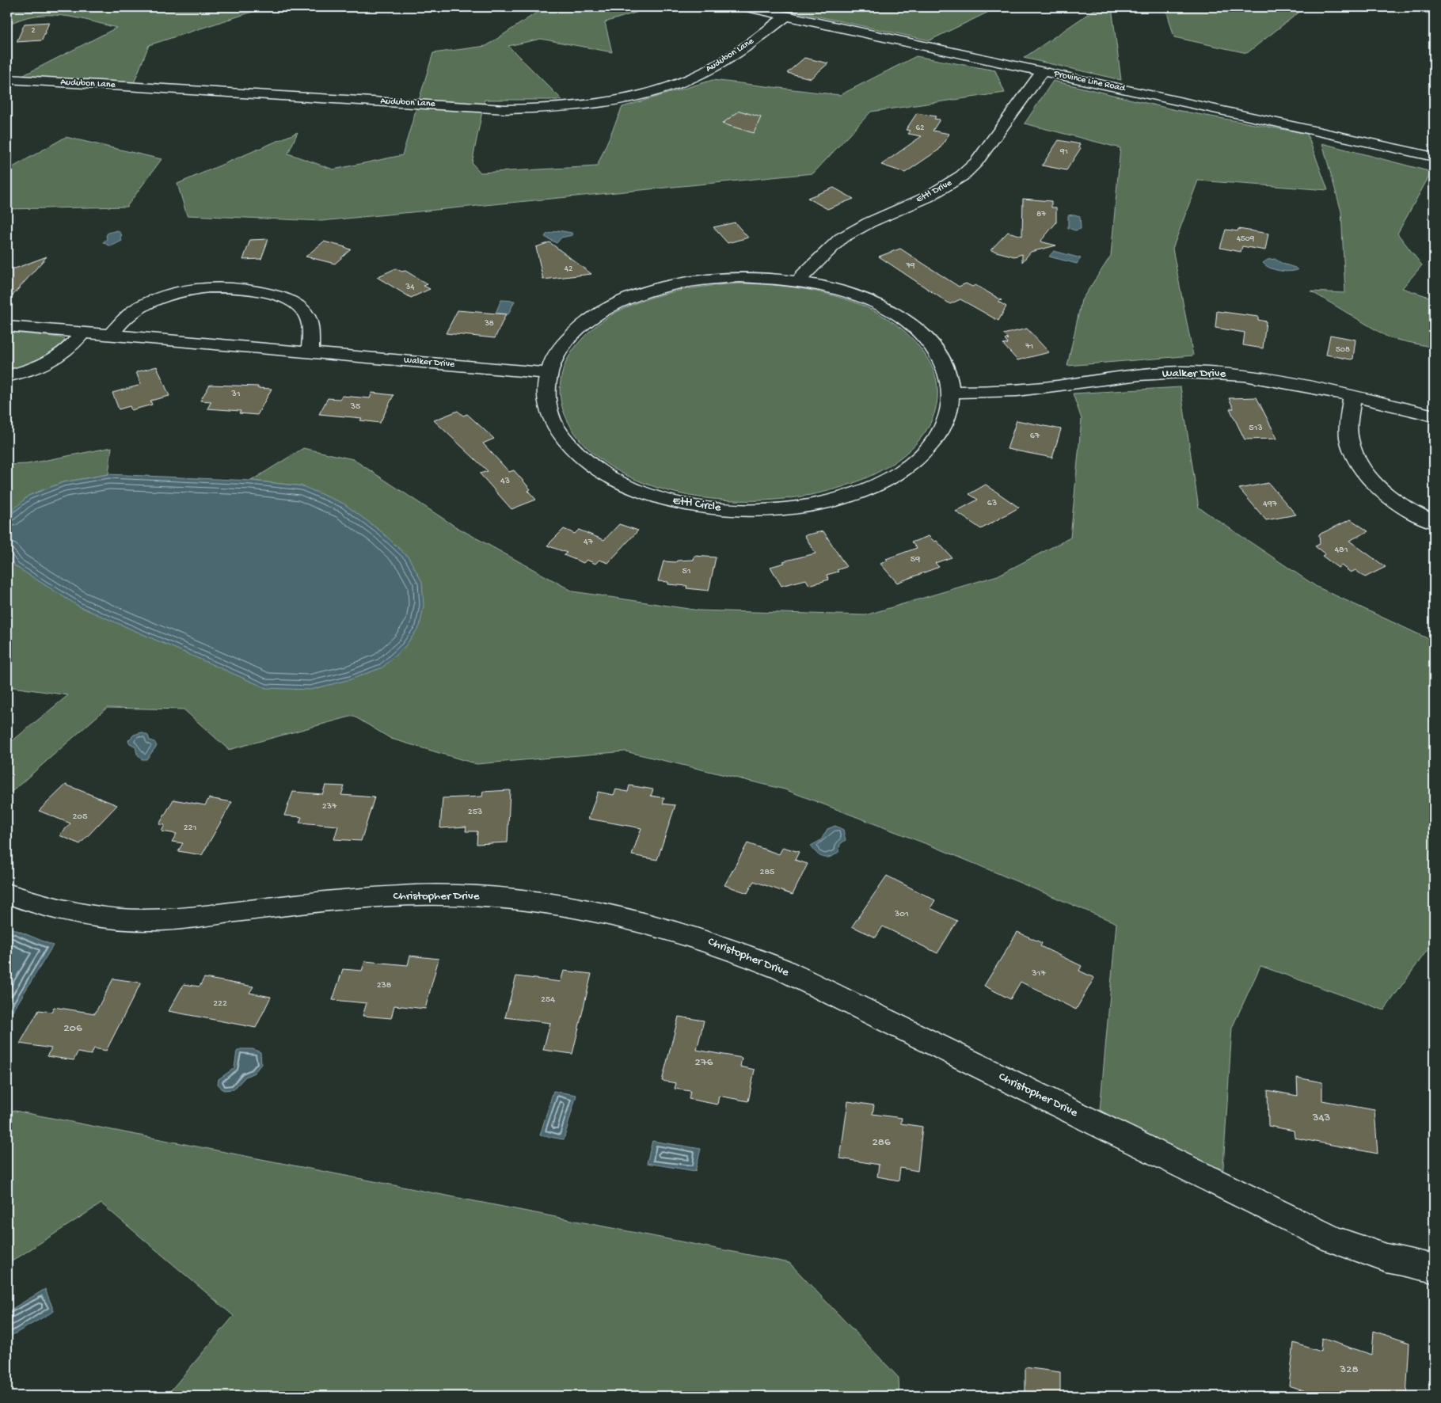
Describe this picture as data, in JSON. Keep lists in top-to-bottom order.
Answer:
{
  "streets": {
    "street": [
      "Audubon Lane",
      "Province Line Road",
      "Ettl Drive",
      "Walker Drive",
      "Ettl Circle",
      "Christopher Drive"
    ]
  },
  "crossings": [
    ["Audubon Lane", "Province Line Road"],
    ["Province Line Road", "Ettl Drive"],
    ["Ettl Drive", "Ettl Circle"],
    ["Walker Drive", "Ettl Circle"]
  ],
  "house_numbers": [
    "2",
    "62",
    "91",
    "87",
    "4509",
    "79",
    "42",
    "34",
    "38",
    "71",
    "508",
    "31",
    "35",
    "513",
    "67",
    "43",
    "63",
    "497",
    "47",
    "481",
    "59",
    "51",
    "237",
    "253",
    "205",
    "221",
    "285",
    "301",
    "317",
    "238",
    "254",
    "222",
    "206",
    "276",
    "343",
    "286",
    "328"
  ]
}
